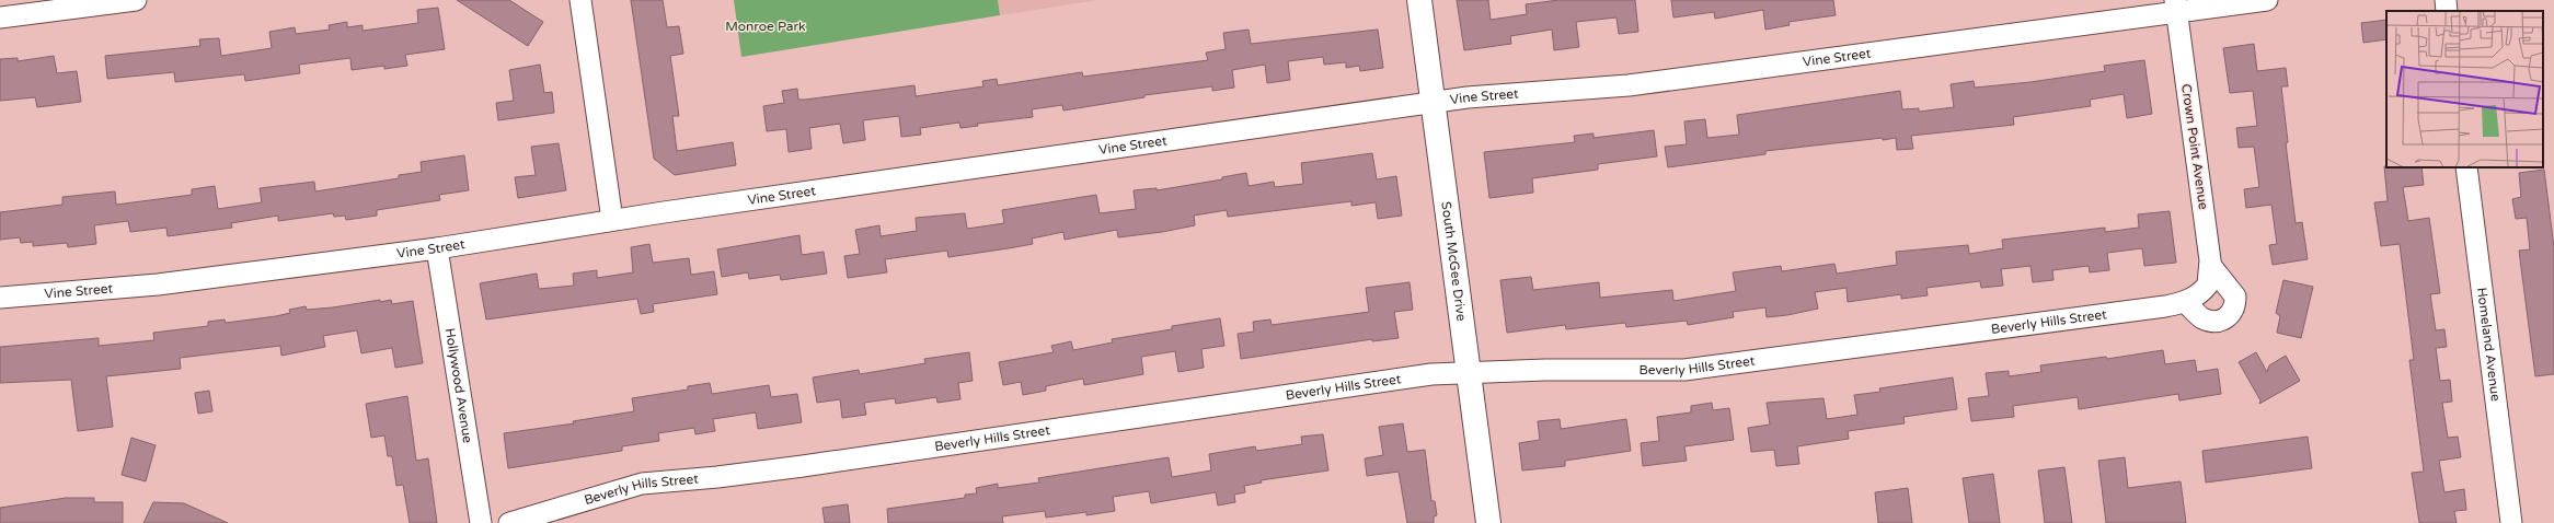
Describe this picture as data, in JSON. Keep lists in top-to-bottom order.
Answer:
{
  "streets": {
    "street": [
      "Vine Street",
      "Crown Point Avenue",
      "South McGee Drive",
      "Beverly Hills Street",
      "Homeland Avenue",
      "Hollywood Avenue"
    ]
  },
  "crossings": [
    ["Vine Street", "Crown Point Avenue"],
    ["Vine Street", "South McGee Drive"],
    ["Vine Street", "Hollywood Avenue"],
    ["Crown Point Avenue", "Beverly Hills Street"],
    ["South McGee Drive", "Beverly Hills Street"]
  ],
  "parks": ["Monroe Park"]
}
